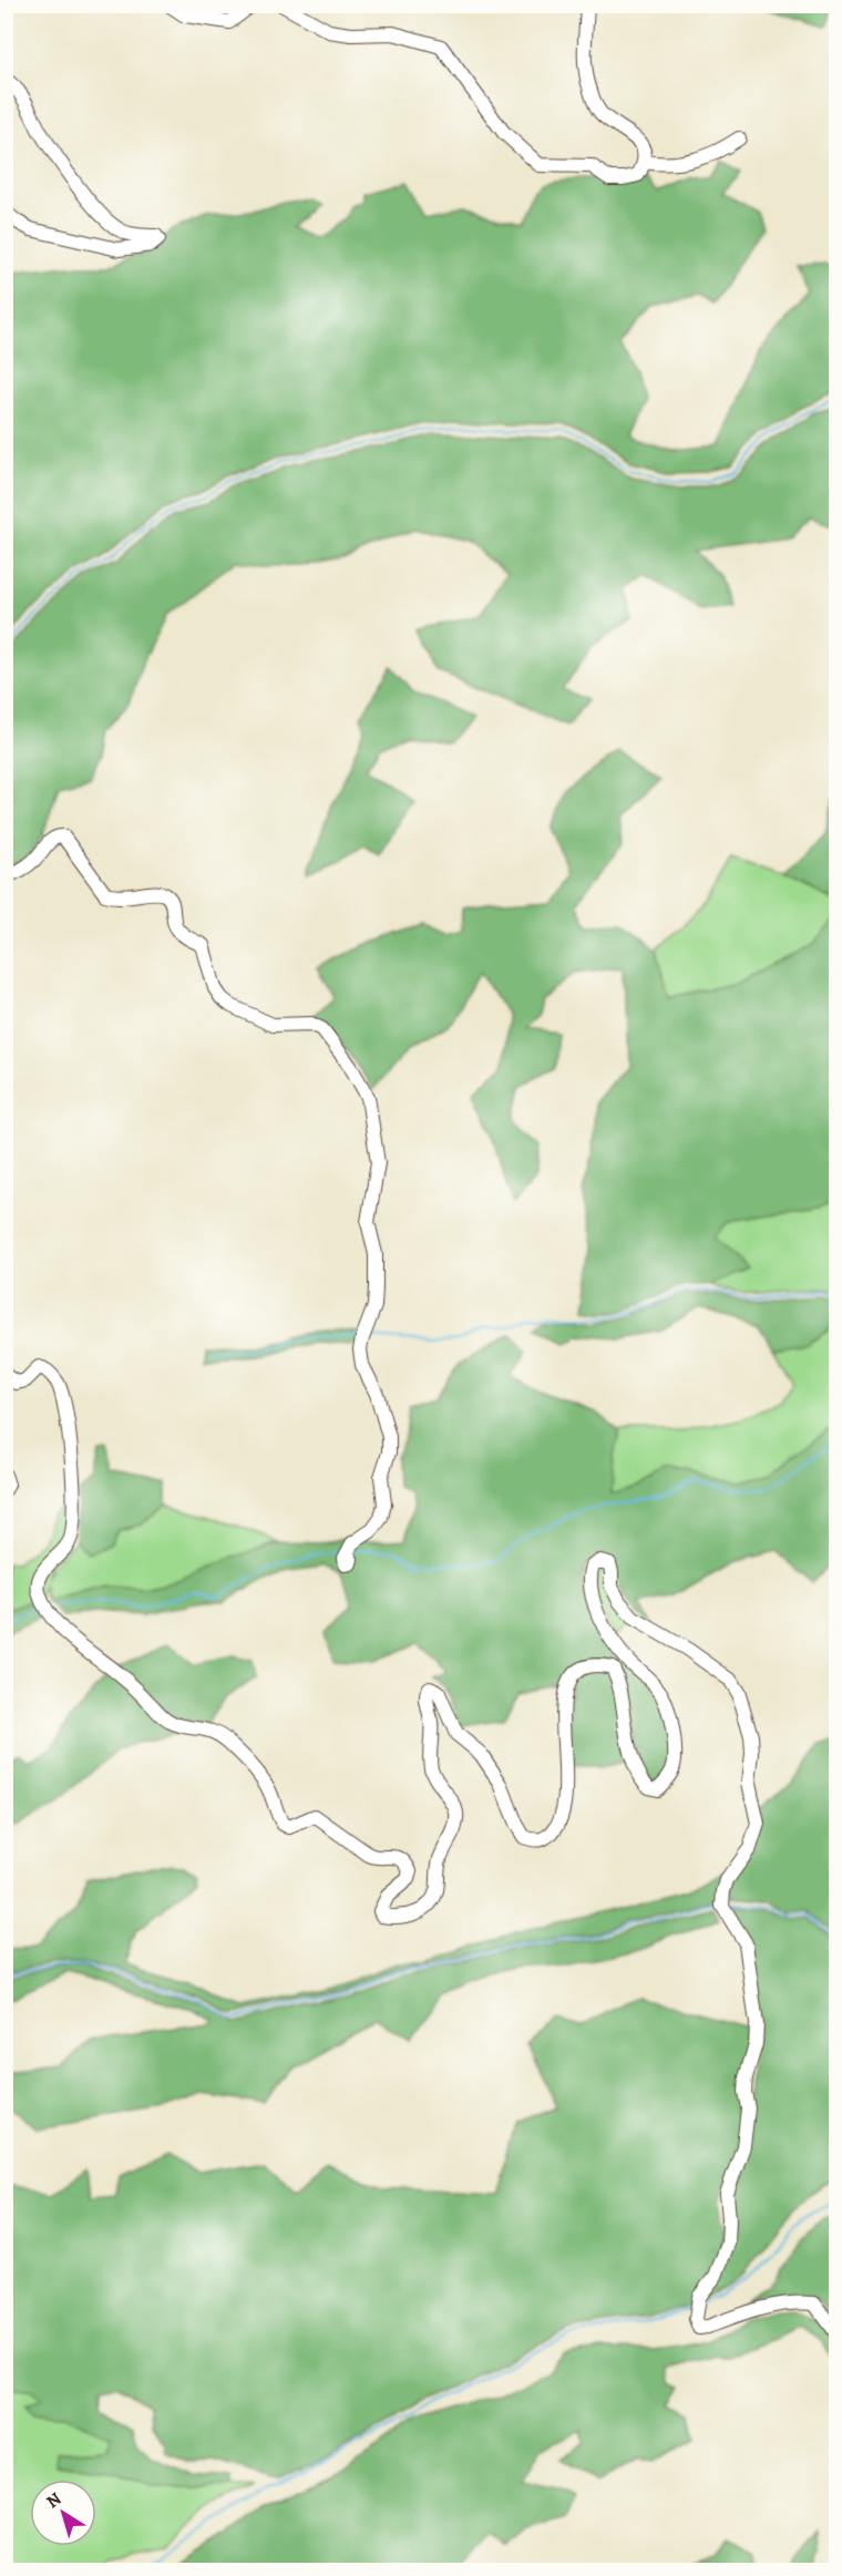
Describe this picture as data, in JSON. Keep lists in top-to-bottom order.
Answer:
{
  "north": "top left"
}
